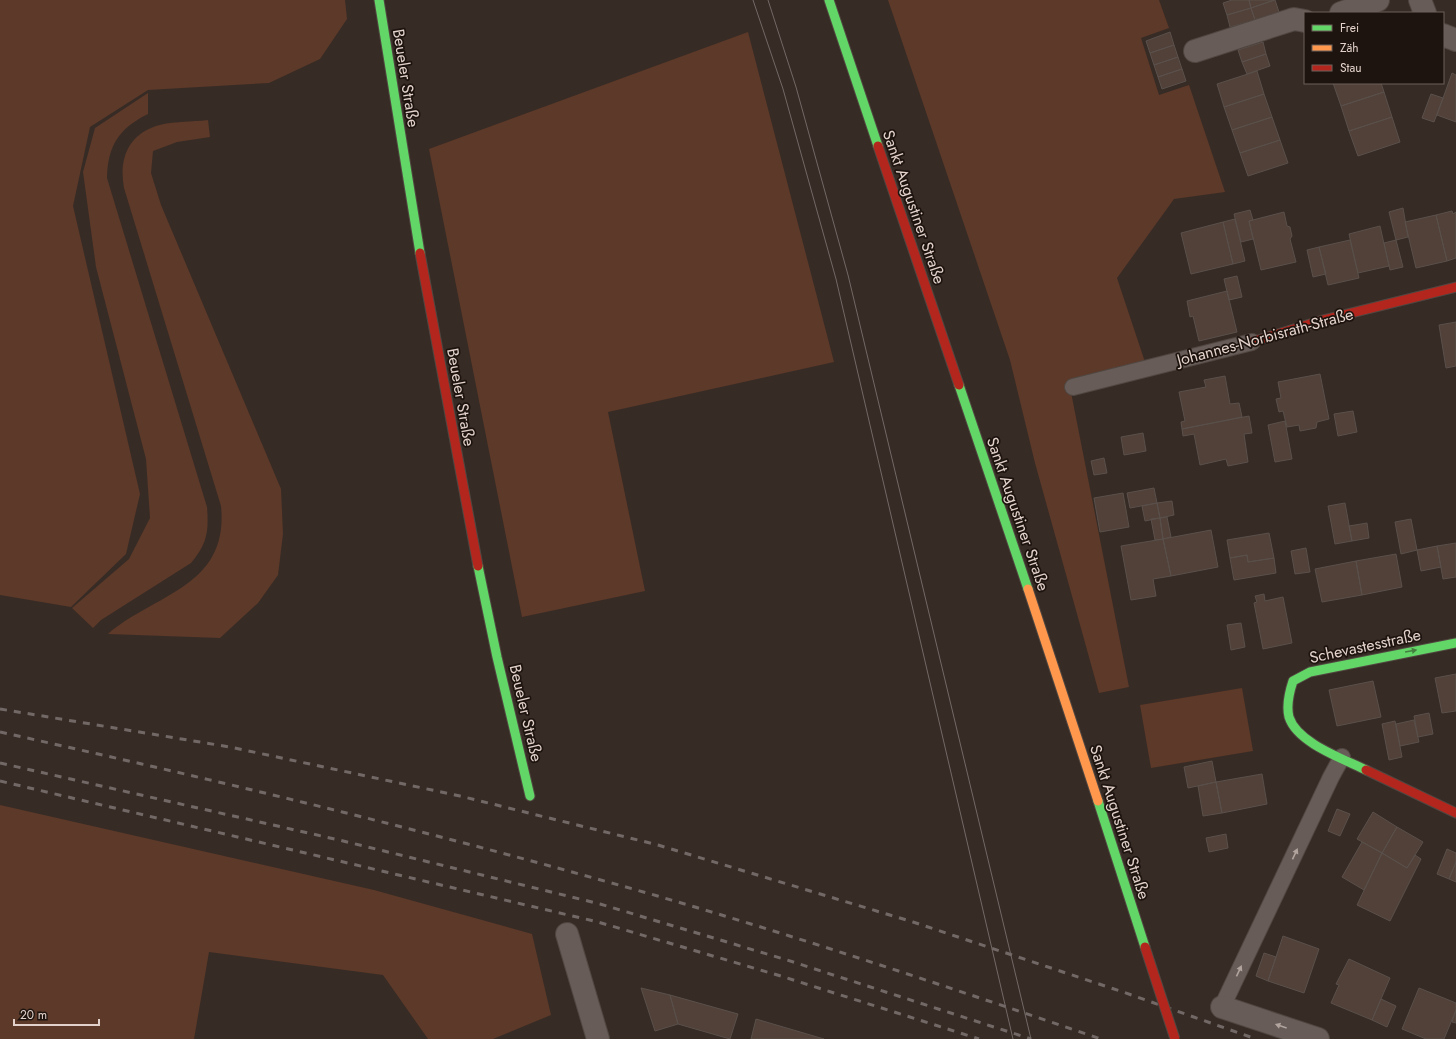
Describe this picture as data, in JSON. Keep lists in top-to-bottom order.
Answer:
{
  "streets": {
    "street": [
      "Beueler Straße",
      "Sankt Augustiner Straße",
      "Johannes-Norbisrath-Straße",
      "Schevastesstraße"
    ]
  },
  "legend": ["Frei", "Zäh", "Stau"],
  "scale_bar": "20 m"
}
